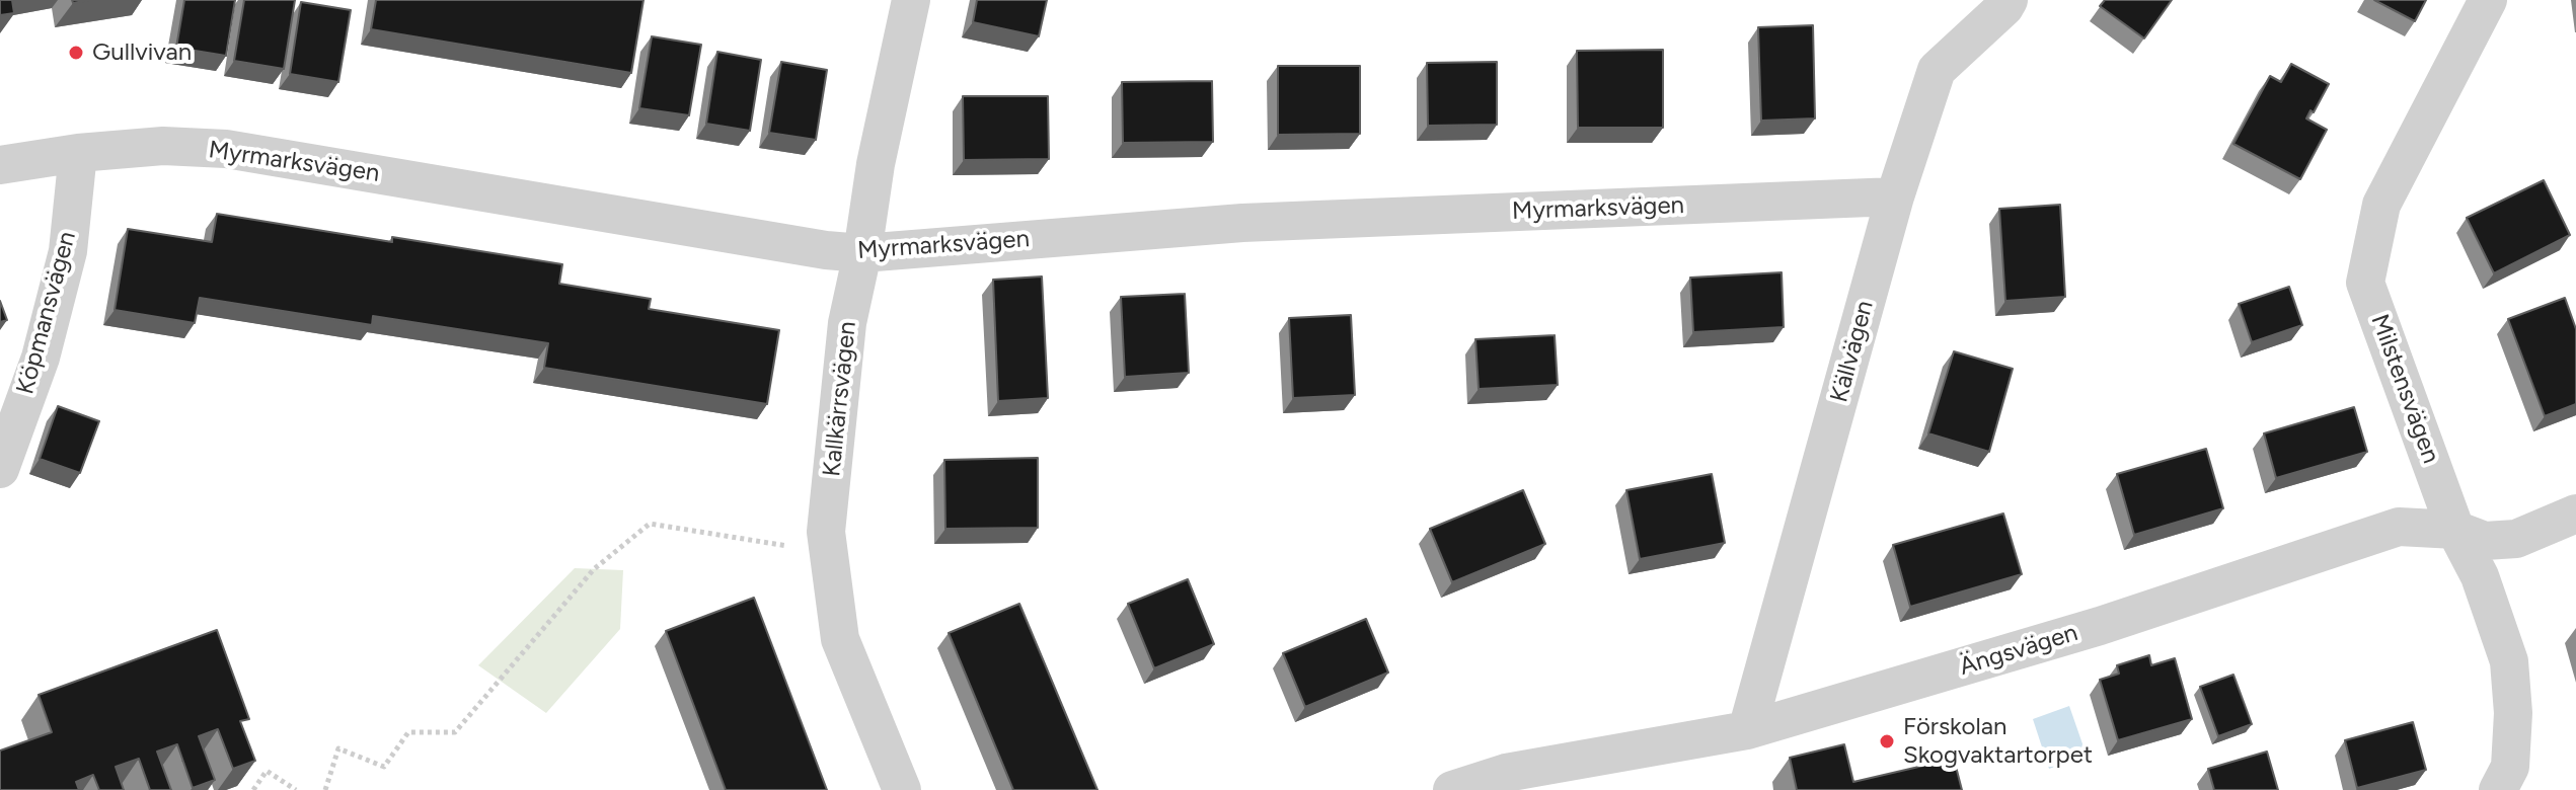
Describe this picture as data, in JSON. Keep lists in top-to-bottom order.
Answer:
{
  "streets": {
    "street": [
      "Myrmarksvägen",
      "Köpmansvägen",
      "Källvägen",
      "Milstensvägen",
      "Kallkärrsvägen",
      "Ängsvägen"
    ]
  },
  "crossings": [
    ["Myrmarksvägen", "Köpmansvägen"],
    ["Myrmarksvägen", "Källvägen"],
    ["Myrmarksvägen", "Kallkärrsvägen"],
    ["Källvägen", "Ängsvägen"],
    ["Milstensvägen", "Ängsvägen"]
  ],
  "places": ["Gullvivan", "Förskolan Skogvaktartorpet"]
}
